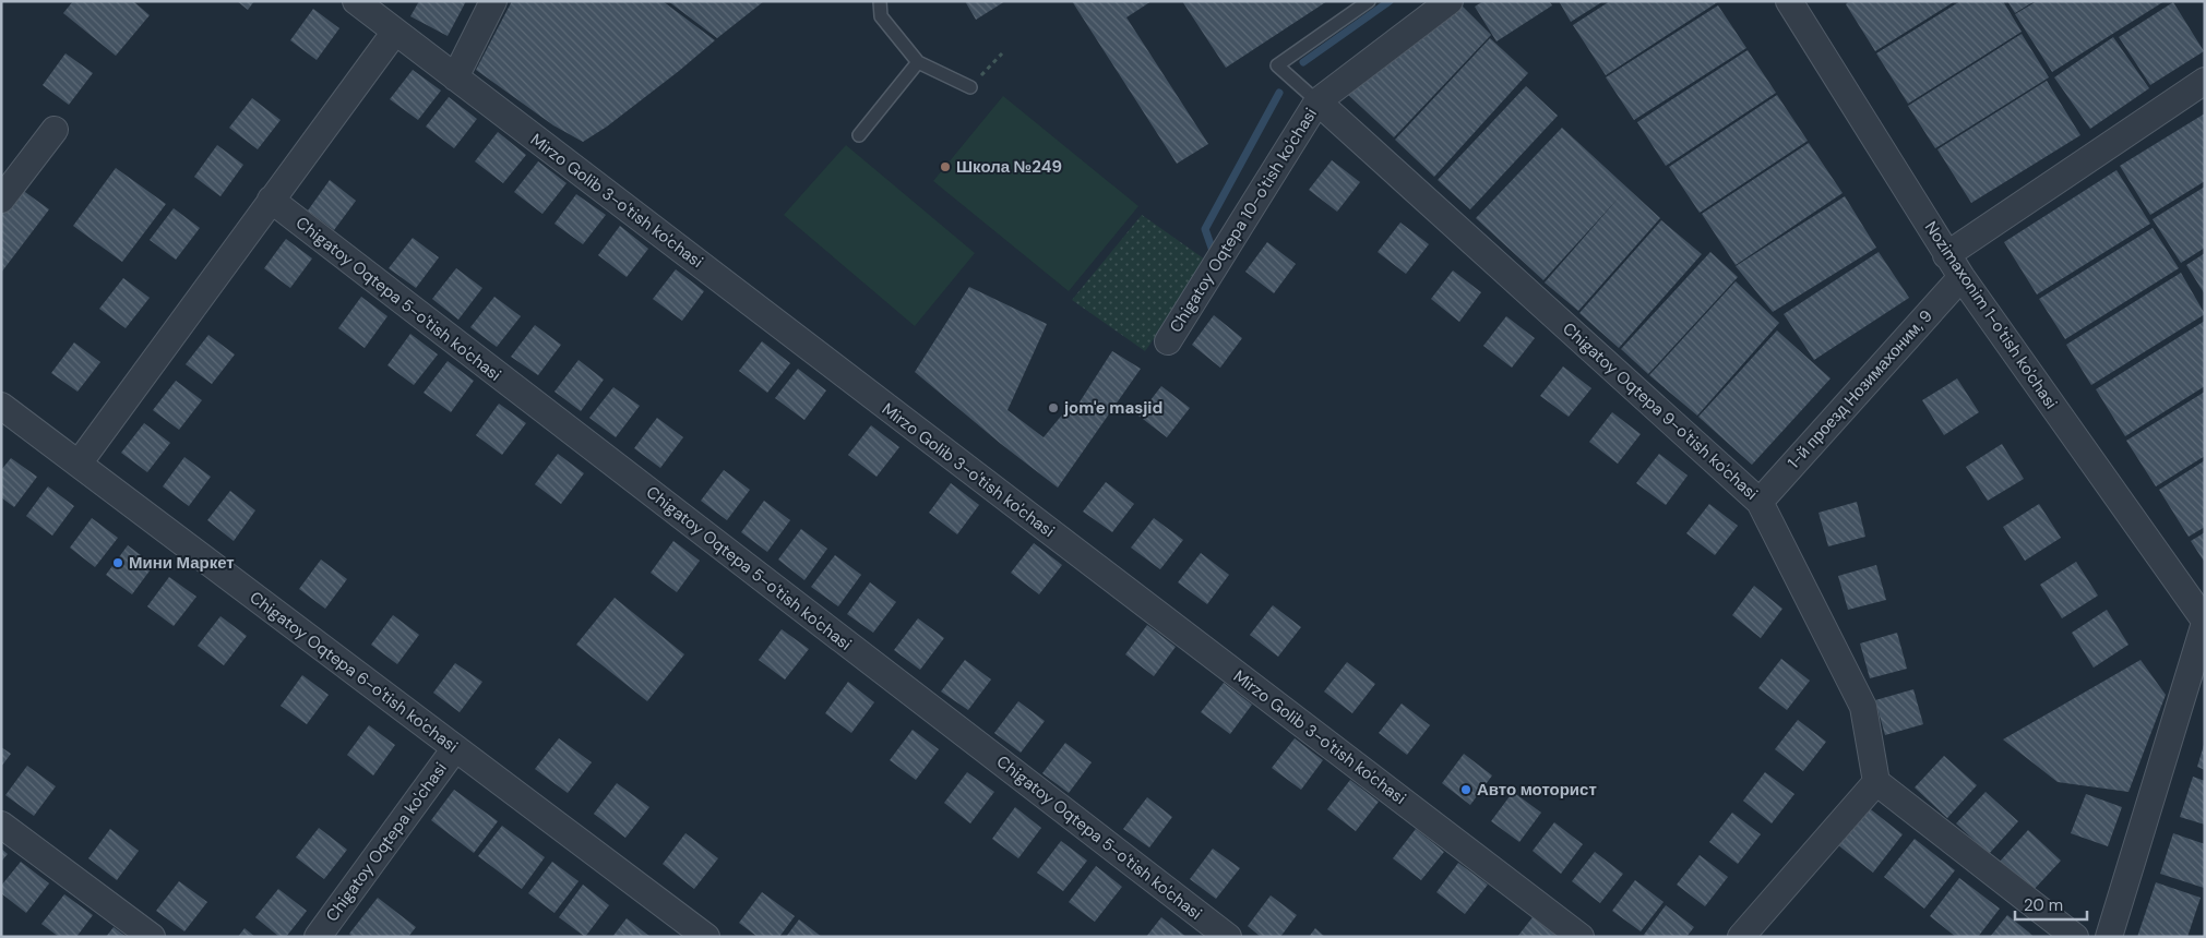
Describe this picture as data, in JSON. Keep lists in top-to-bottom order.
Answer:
{
  "streets": {
    "street": [
      "Mirzo Golib 3-o'tish ko'chasi",
      "Chigatoy Oqtepa 10-o'tish ko'chasi",
      "Chigatoy Oqtepa 5-o'tish ko'chasi",
      "Nozimaxonim 1-o'tish ko'chasi",
      "1-й проезд Нозимахоним, 9",
      "Chigatoy Oqtepa 9-o'tish ko'chasi",
      "Chigatoy Oqtepa 6-o'tish ko'chasi",
      "Chigatoy Oqtepa ko'chasi"
    ]
  },
  "crossings": [
    ["Chigatoy Oqtepa 10-o'tish ko'chasi", "Chigatoy Oqtepa 9-o'tish ko'chasi"],
    ["Nozimaxonim 1-o'tish ko'chasi", "1-й проезд Нозимахоним, 9"],
    ["1-й проезд Нозимахоним, 9", "Chigatoy Oqtepa 9-o'tish ko'chasi"],
    ["Chigatoy Oqtepa 6-o'tish ko'chasi", "Chigatoy Oqtepa ko'chasi"]
  ],
  "places": [
    "Школа №249",
    "jom'e masjid",
    "Мини Маркет",
    "Авто моторист"
  ],
  "scale_bar": "20 m"
}
